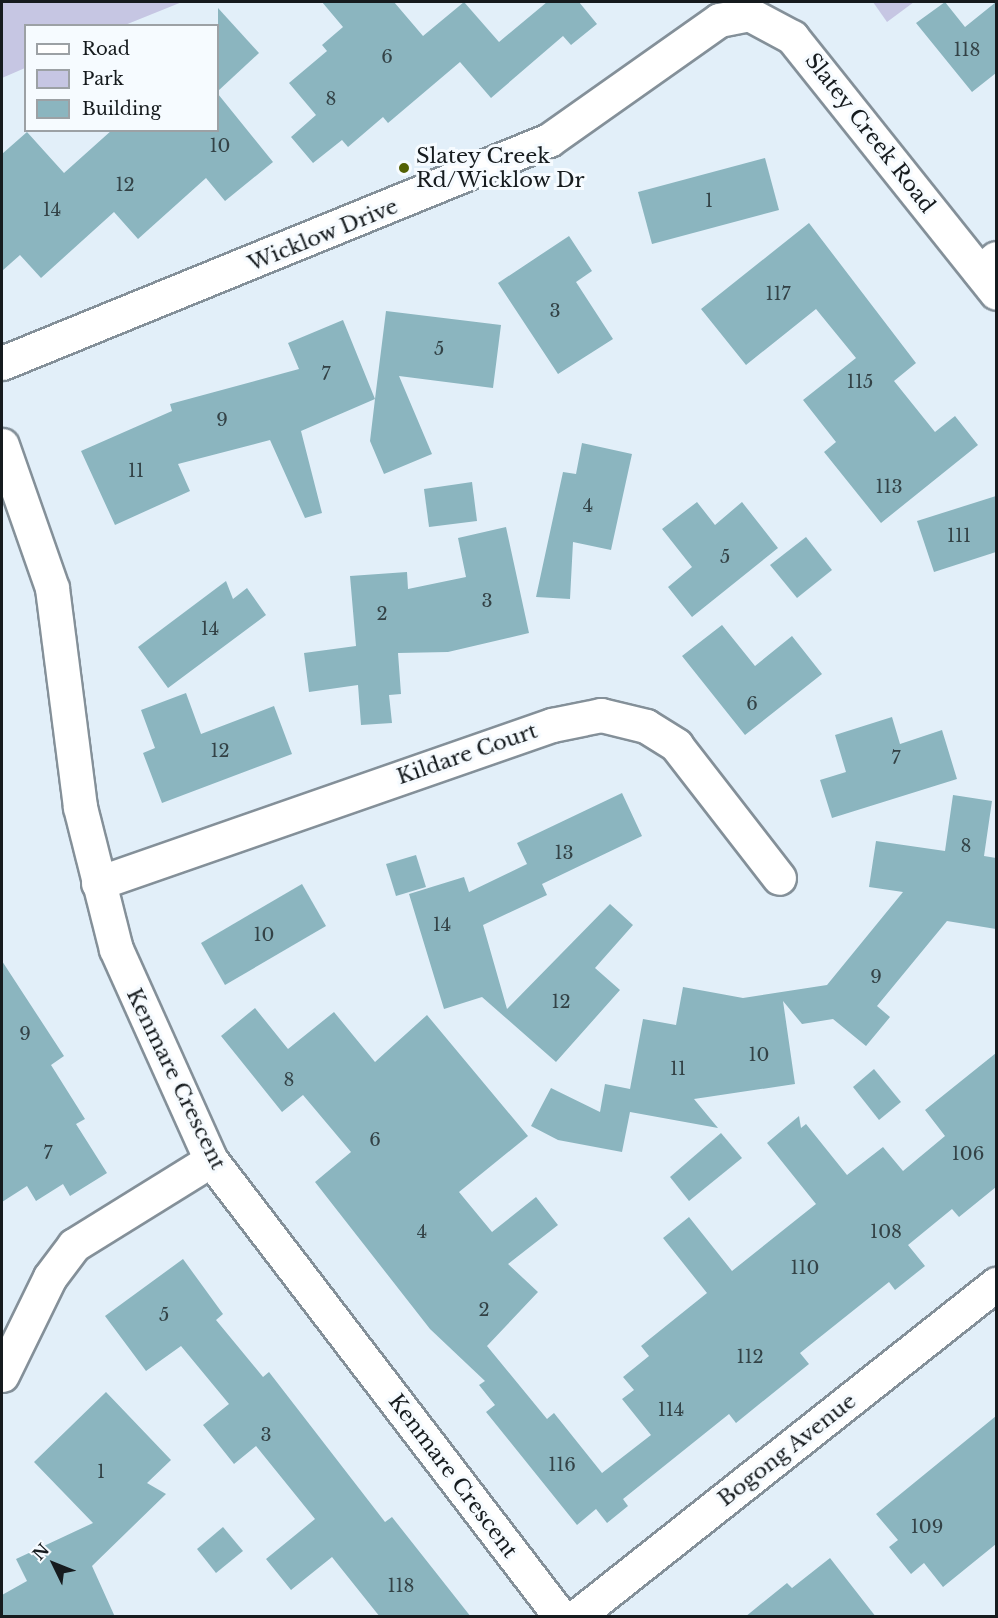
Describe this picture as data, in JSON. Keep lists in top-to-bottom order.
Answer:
{
  "streets": {
    "street": [
      "Slatey Creek Road",
      "Wicklow Drive",
      "Kildare Court",
      "Kenmare Crescent",
      "Bogong Avenue"
    ]
  },
  "crossings": [
    ["Slatey Creek Road", "Wicklow Drive"],
    ["Kildare Court", "Kenmare Crescent"]
  ],
  "places": ["Slatey Creek Rd/Wicklow Dr"],
  "house_numbers": [
    "118",
    "6",
    "8",
    "10",
    "12",
    "1",
    "14",
    "117",
    "3",
    "5",
    "7",
    "115",
    "9",
    "11",
    "113",
    "4",
    "111",
    "5",
    "3",
    "2",
    "14",
    "6",
    "12",
    "7",
    "8",
    "13",
    "14",
    "10",
    "9",
    "12",
    "9",
    "10",
    "11",
    "8",
    "6",
    "7",
    "106",
    "4",
    "108",
    "110",
    "2",
    "5",
    "112",
    "114",
    "3",
    "116",
    "1",
    "109",
    "118"
  ],
  "legend": ["Road", "Park", "Building"],
  "north": "top left"
}
